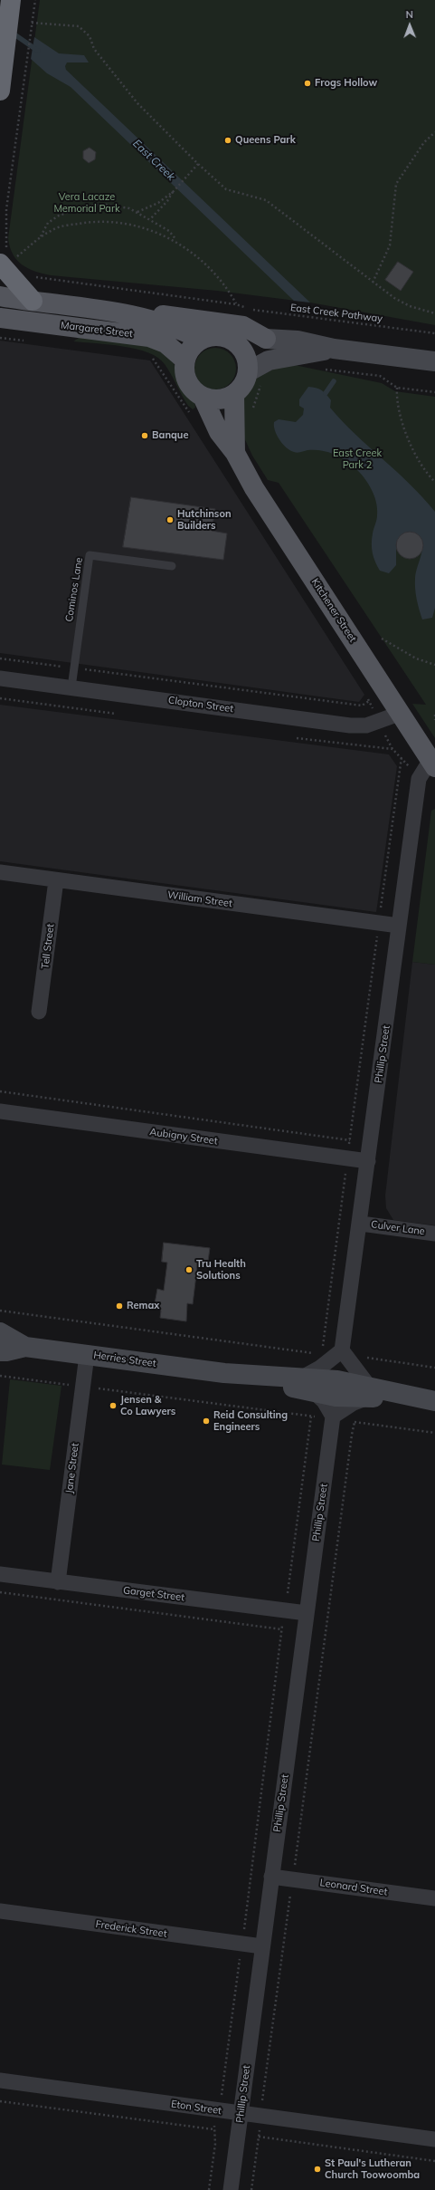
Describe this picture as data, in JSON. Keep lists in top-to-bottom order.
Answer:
{
  "streets": {
    "main road": ["Margaret Street", "Kitchener Street", "Herries Street"],
    "street": [
      "Clopton Street",
      "William Street",
      "Tell Street",
      "Phillip Street",
      "Aubigny Street",
      "Culver Lane",
      "Jane Street",
      "Garget Street",
      "Leonard Street",
      "Frederick Street",
      "Eton Street"
    ],
    "lane": ["Cominos Lane"],
    "path": ["East Creek Pathway"]
  },
  "crossings": [
    ["Margaret Street", "Kitchener Street"],
    ["Cominos Lane", "Clopton Street"],
    ["Kitchener Street", "Clopton Street"],
    ["Kitchener Street", "Phillip Street"],
    ["William Street", "Tell Street"],
    ["William Street", "Phillip Street"],
    ["Phillip Street", "Aubigny Street"],
    ["Phillip Street", "Culver Lane"],
    ["Phillip Street", "Garget Street"],
    ["Phillip Street", "Leonard Street"],
    ["Phillip Street", "Frederick Street"],
    ["Phillip Street", "Eton Street"],
    ["Herries Street", "Jane Street"],
    ["Jane Street", "Garget Street"]
  ],
  "water": ["East Creek"],
  "parks": ["Vera Lacaze Memorial Park", "East Creek Park 2"],
  "places": [
    "Frogs Hollow",
    "Queens Park",
    "Banque",
    "Hutchinson Builders",
    "Tru Health Solutions",
    "Remax",
    "Jensen & Co Lawyers",
    "Reid Consulting Engineers",
    "St Paul's Lutheran Church Toowoomba"
  ],
  "north": "top"
}
